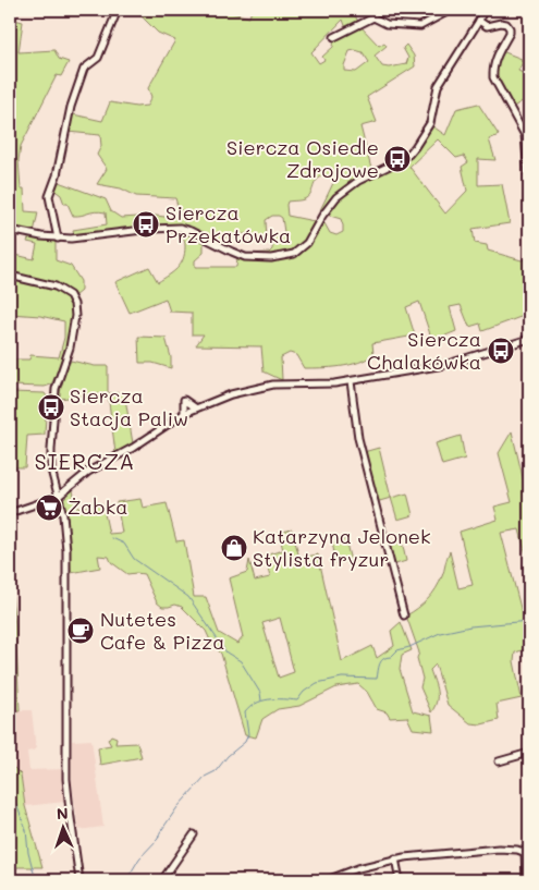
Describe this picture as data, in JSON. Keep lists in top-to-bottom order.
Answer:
{
  "districts": ["SIERCZA"],
  "places": {
    "bus stop": [
      "Siercza Osiedle Zdrojowe",
      "Siercza Przekatówka",
      "Siercza Chalakówka",
      "Siercza Stacja Paliw"
    ],
    "supermarket": ["Żabka"],
    "shop": ["Katarzyna Jelonek Stylista fryzur"],
    "cafe": ["Nutetes Cafe & Pizza"]
  },
  "north": "top"
}
